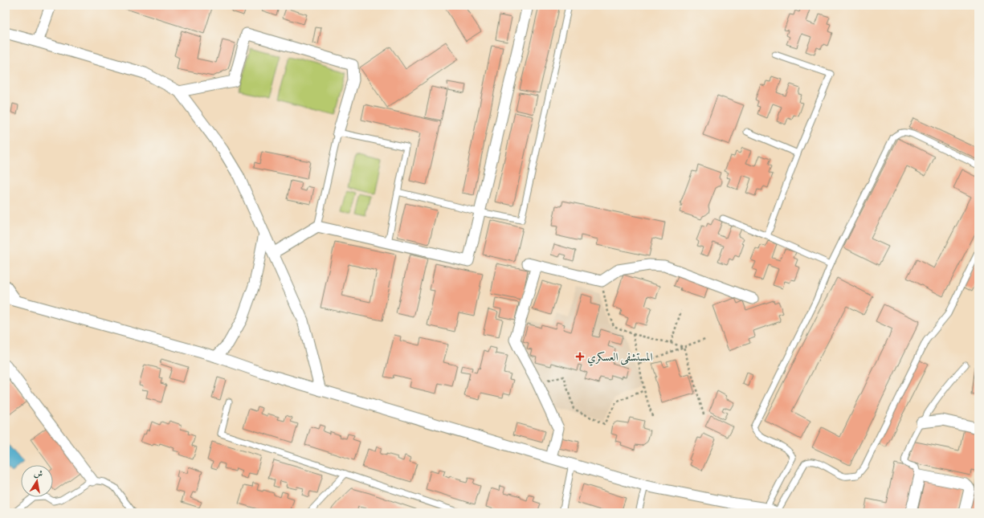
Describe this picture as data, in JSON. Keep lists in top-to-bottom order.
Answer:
{
  "places": {
    "health": ["المستشفى العسكري"]
  },
  "north": "top"
}
